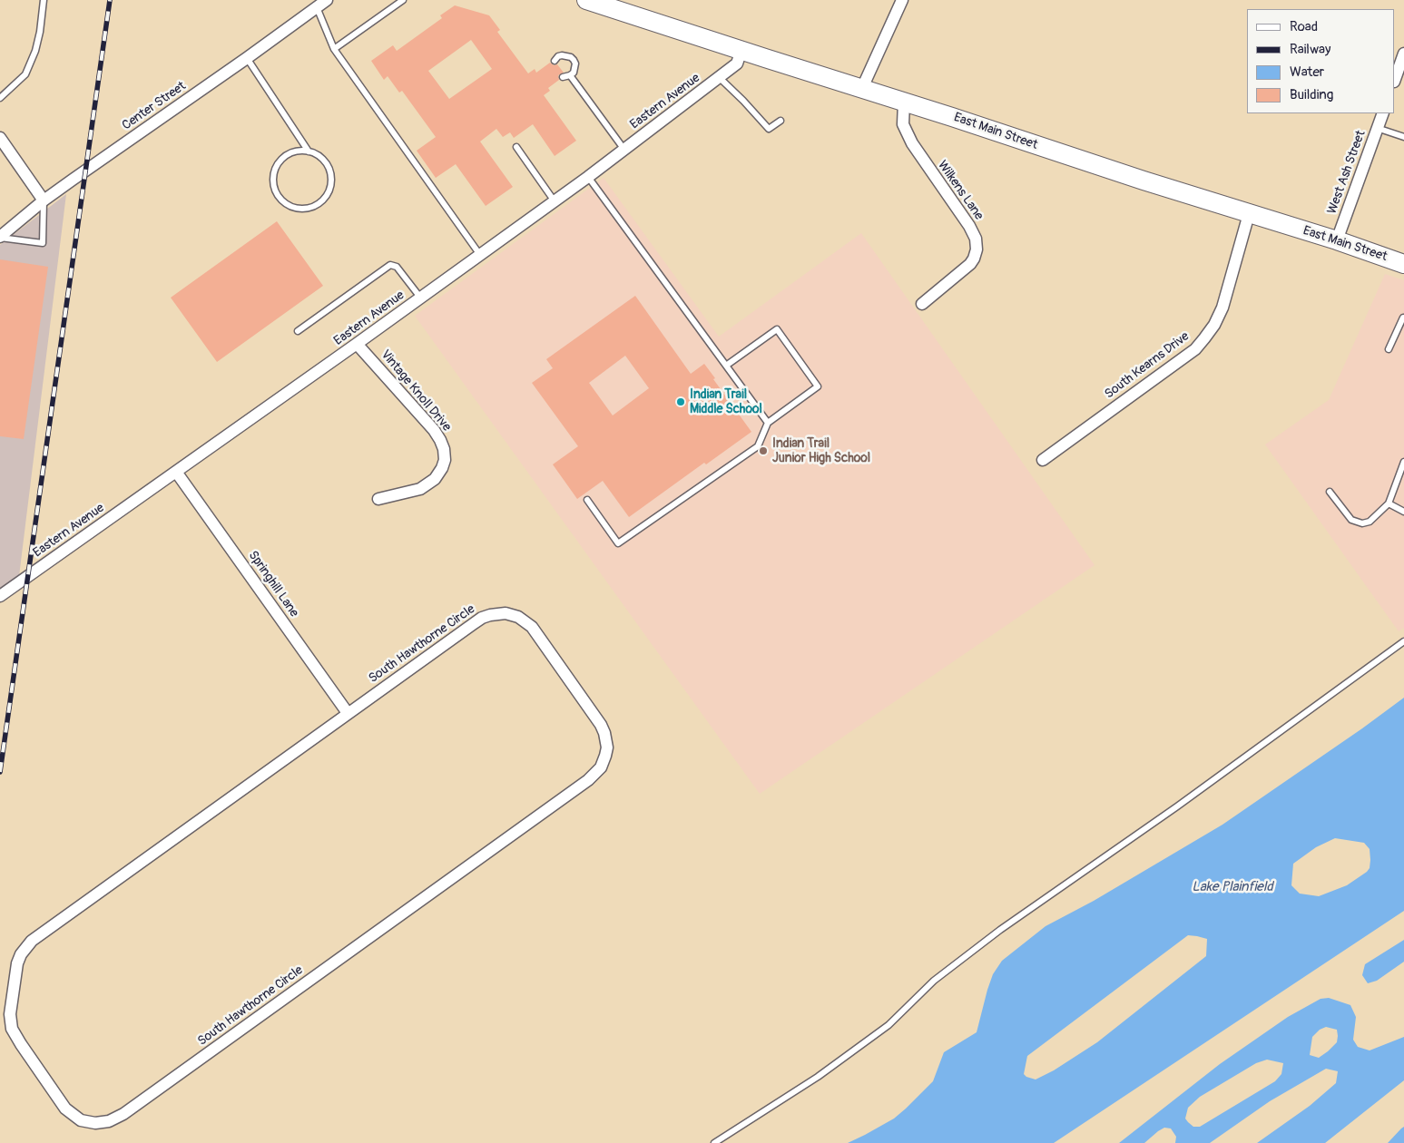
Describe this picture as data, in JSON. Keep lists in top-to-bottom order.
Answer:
{
  "streets": {
    "main road": ["East Main Street"],
    "street": [
      "Eastern Avenue",
      "Center Street",
      "West Ash Street",
      "Wilkens Lane",
      "South Kearns Drive",
      "Vintage Knoll Drive",
      "Springhill Lane",
      "South Hawthorne Circle"
    ]
  },
  "crossings": [
    ["Eastern Avenue", "East Main Street"],
    ["Eastern Avenue", "Vintage Knoll Drive"],
    ["Eastern Avenue", "Springhill Lane"],
    ["East Main Street", "West Ash Street"],
    ["East Main Street", "Wilkens Lane"],
    ["East Main Street", "South Kearns Drive"],
    ["Springhill Lane", "South Hawthorne Circle"]
  ],
  "water": ["Lake Plainfield"],
  "places": ["Indian Trail Middle School", "Indian Trail Junior High School"],
  "legend": [
    "Road",
    "Railway",
    "Water",
    "Building"
  ]
}
